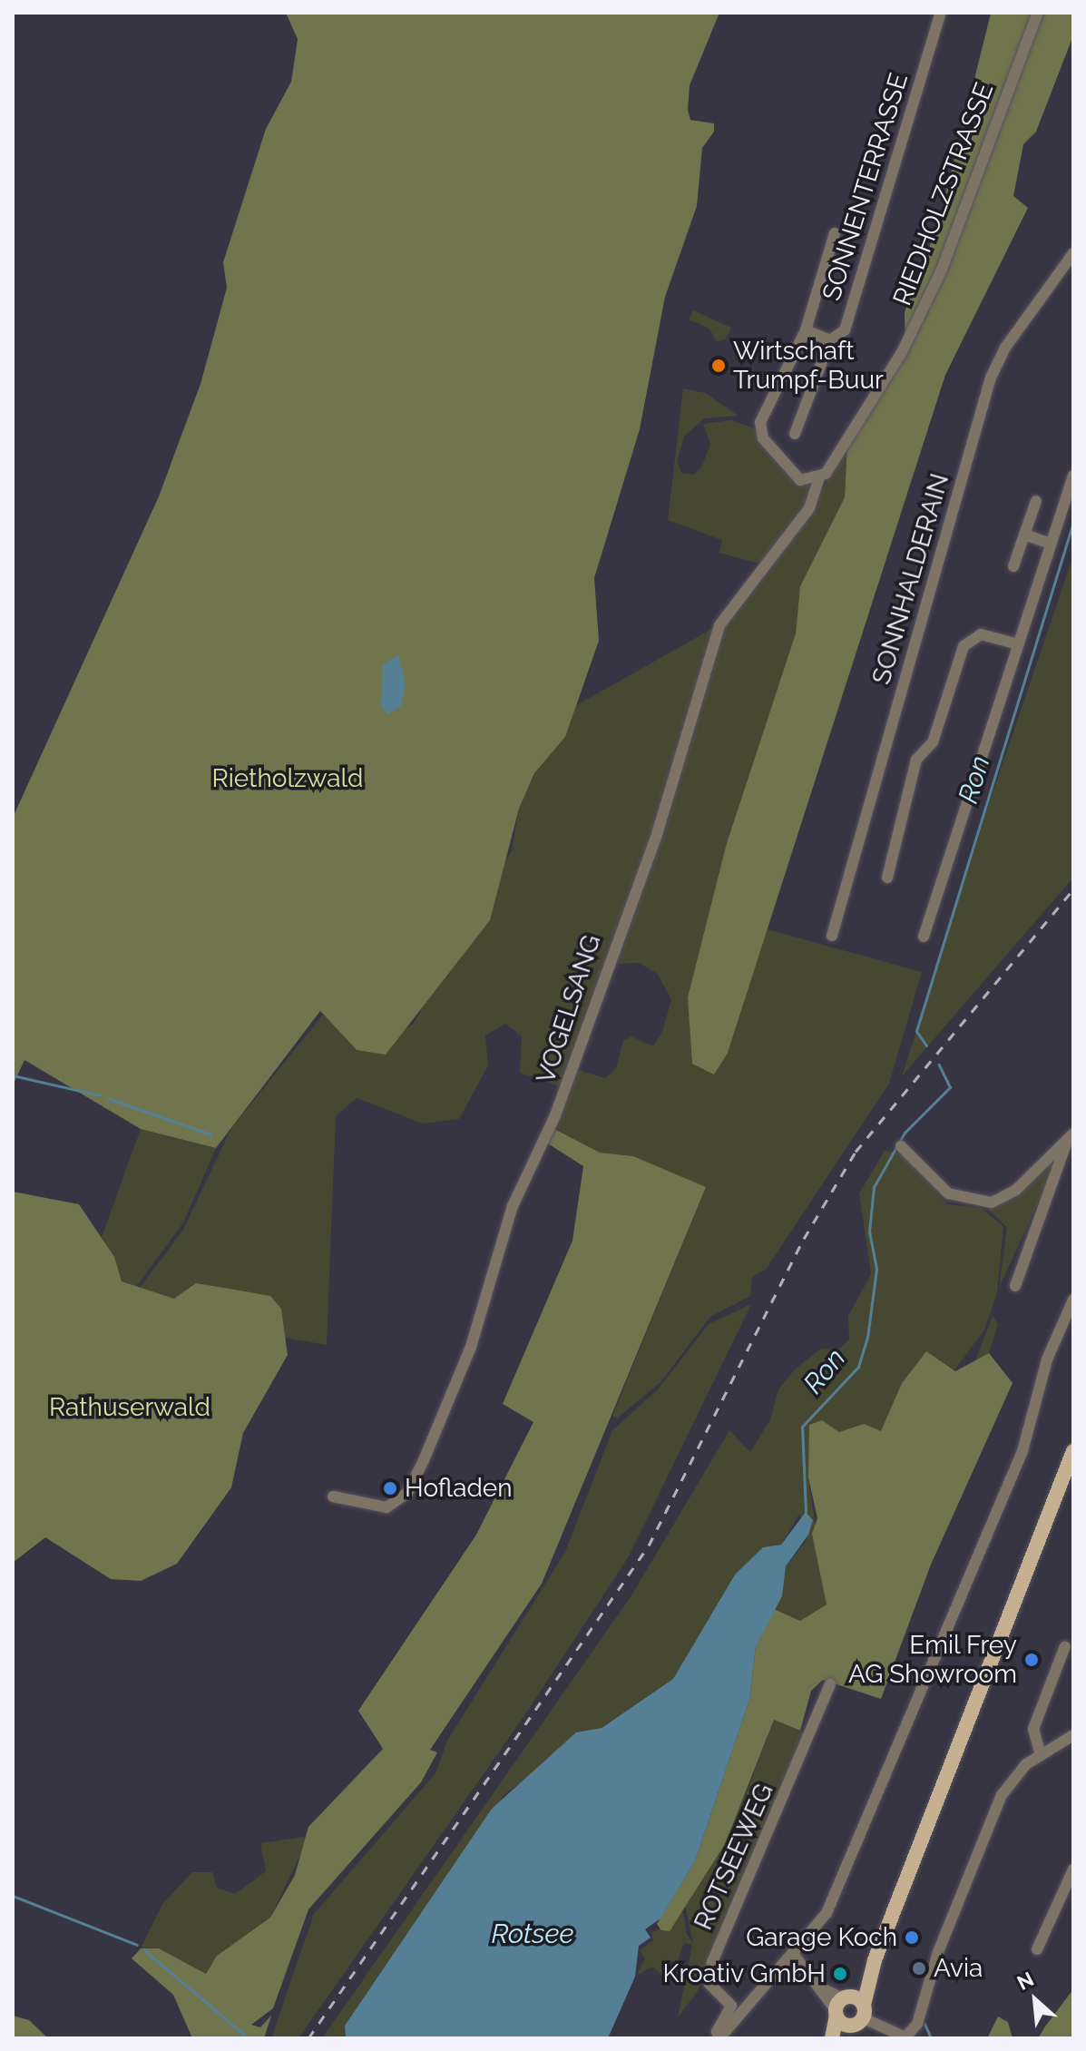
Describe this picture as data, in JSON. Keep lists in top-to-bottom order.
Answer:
{
  "streets": {
    "street": [
      "SONNENTERRASSE",
      "RIEDHOLZSTRASSE",
      "SONNHALDERAIN",
      "VOGELSANG",
      "ROTSEEWEG"
    ]
  },
  "crossings": [
    ["RIEDHOLZSTRASSE", "VOGELSANG"]
  ],
  "water": ["Ron", "Rotsee"],
  "parks": ["Rietholzwald", "Rathuserwald"],
  "places": [
    "Wirtschaft Trumpf-Buur",
    "Hofladen",
    "Emil Frey AG Showroom",
    "Garage Koch",
    "Avia",
    "Kroativ GmbH"
  ],
  "north": "top left"
}
